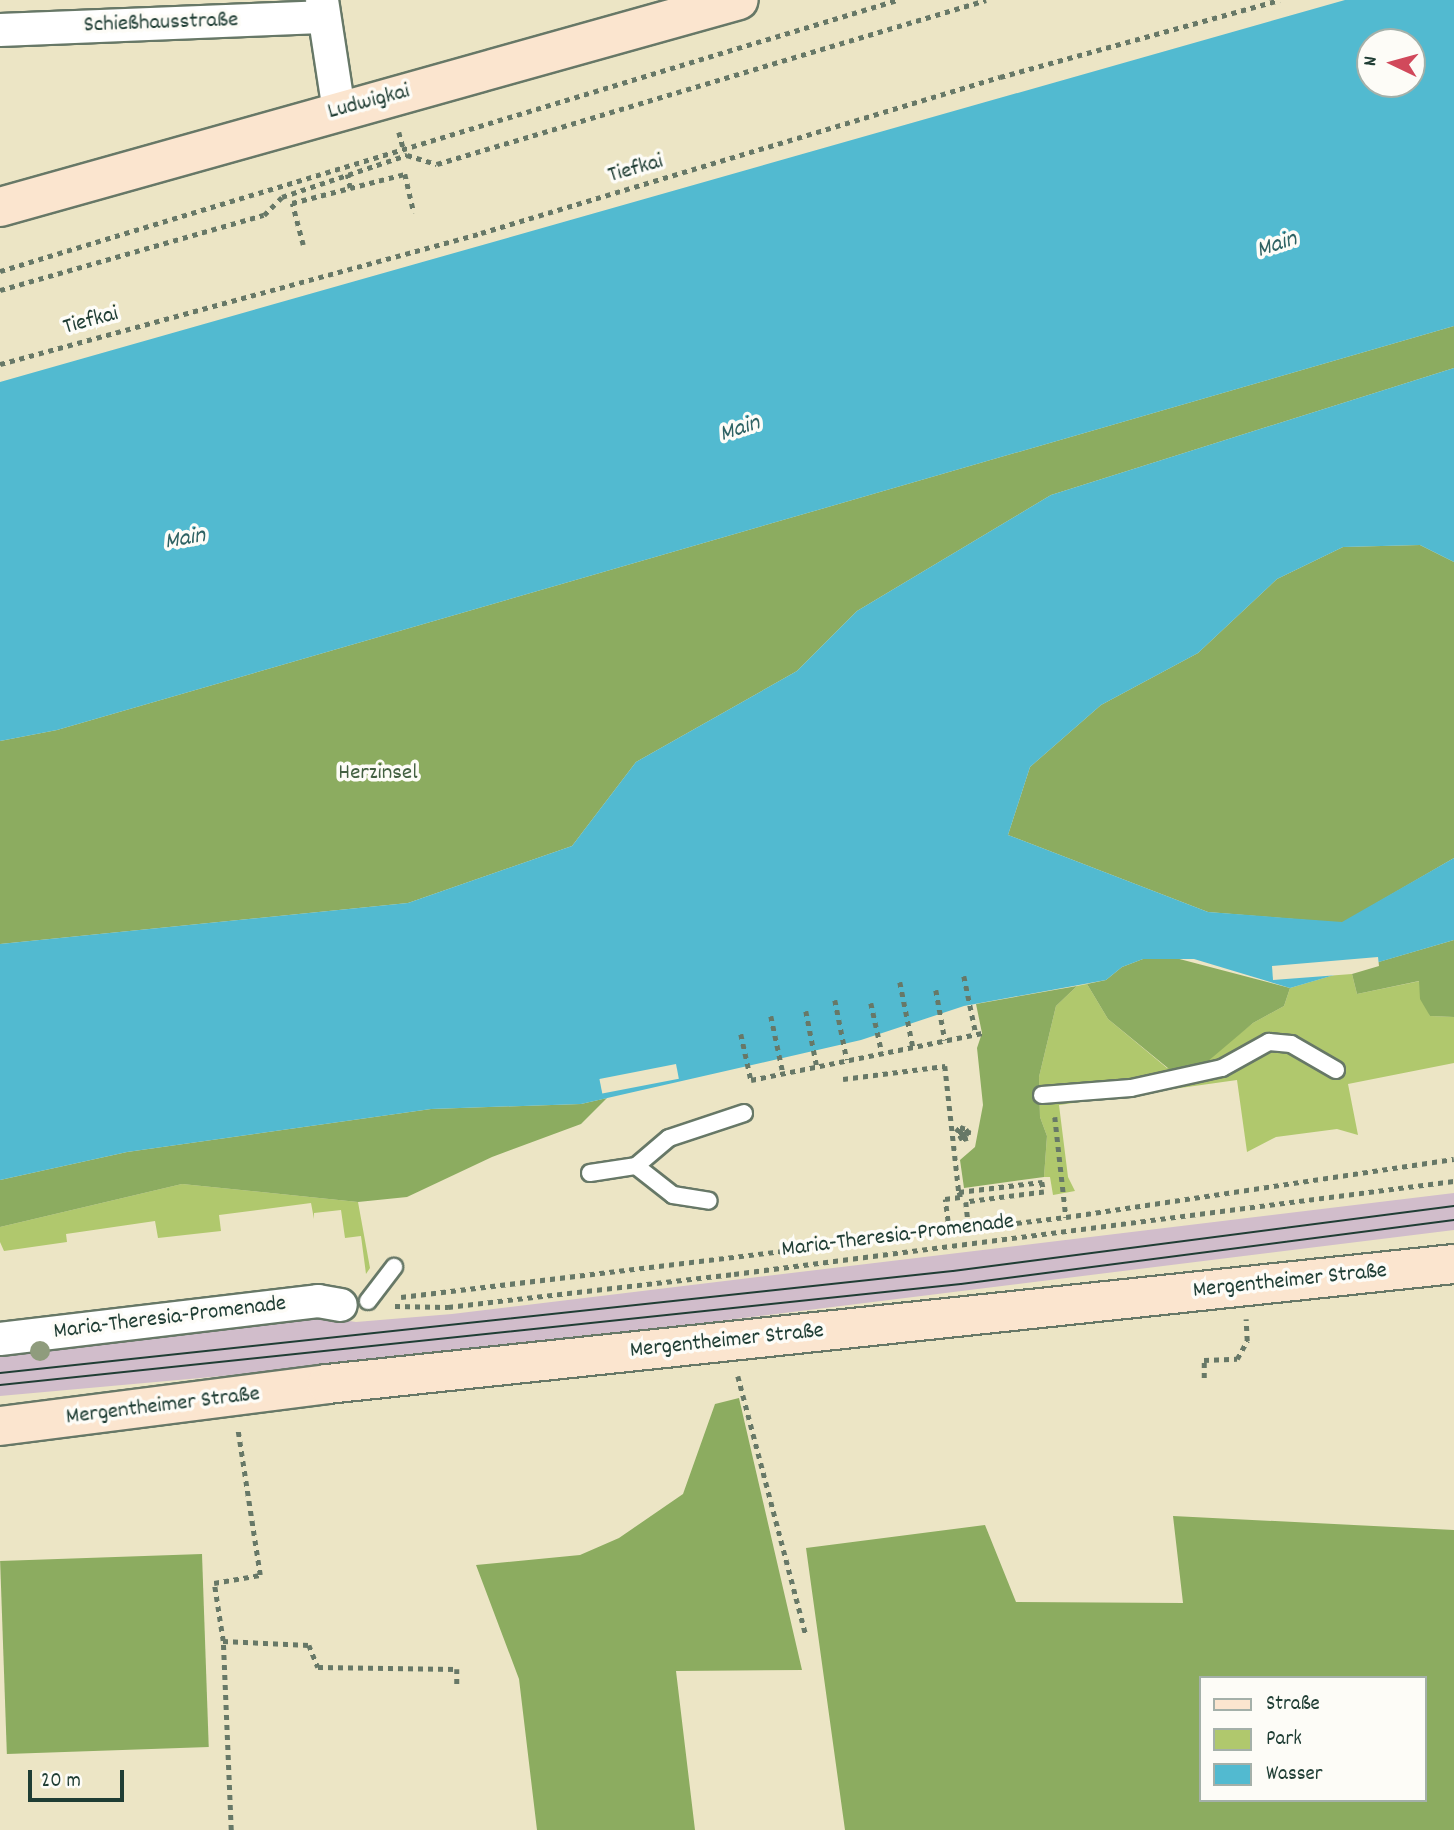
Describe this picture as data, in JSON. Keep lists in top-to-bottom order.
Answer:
{
  "streets": {
    "main road": ["Ludwigkai", "Mergentheimer Straße"],
    "street": ["Schießhausstraße", "Maria-Theresia-Promenade"],
    "path": ["Tiefkai"]
  },
  "water": ["Main"],
  "parks": ["Herzinsel"],
  "legend": ["Straße", "Park", "Wasser"],
  "scale_bar": "20 m",
  "north": "left"
}
